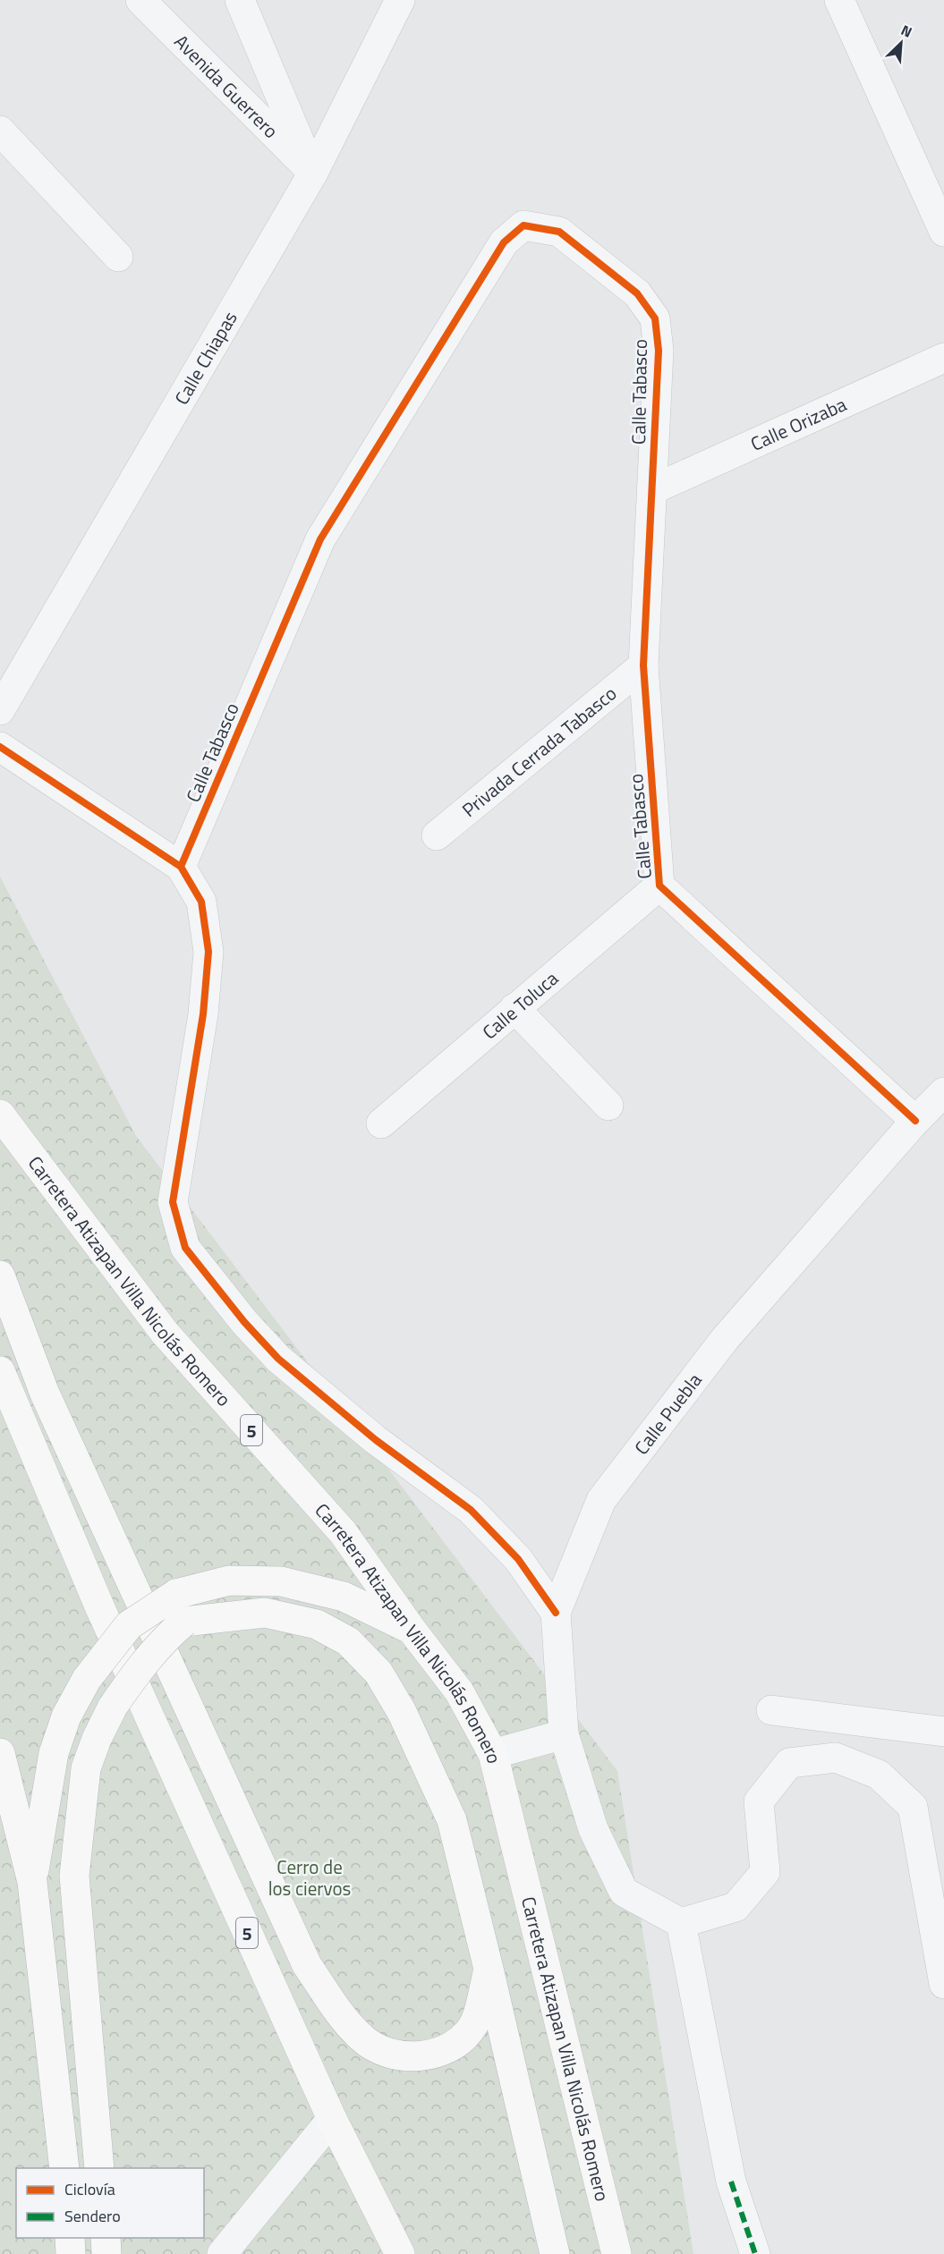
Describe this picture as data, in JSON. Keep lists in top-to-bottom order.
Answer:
{
  "streets": {
    "main road": ["Carretera Atizapan Villa Nicolás Romero", "5"],
    "street": [
      "Avenida Guerrero",
      "Calle Chiapas",
      "Calle Tabasco",
      "Calle Orizaba",
      "Privada Cerrada Tabasco",
      "Calle Toluca",
      "Calle Puebla"
    ]
  },
  "crossings": [
    ["Avenida Guerrero", "Calle Chiapas"],
    ["Calle Tabasco", "Calle Orizaba"],
    ["Calle Tabasco", "Privada Cerrada Tabasco"],
    ["Calle Tabasco", "Calle Toluca"],
    ["Calle Tabasco", "Calle Puebla"]
  ],
  "parks": ["Cerro de los ciervos"],
  "legend": ["Ciclovía", "Sendero"],
  "north": "top right"
}
